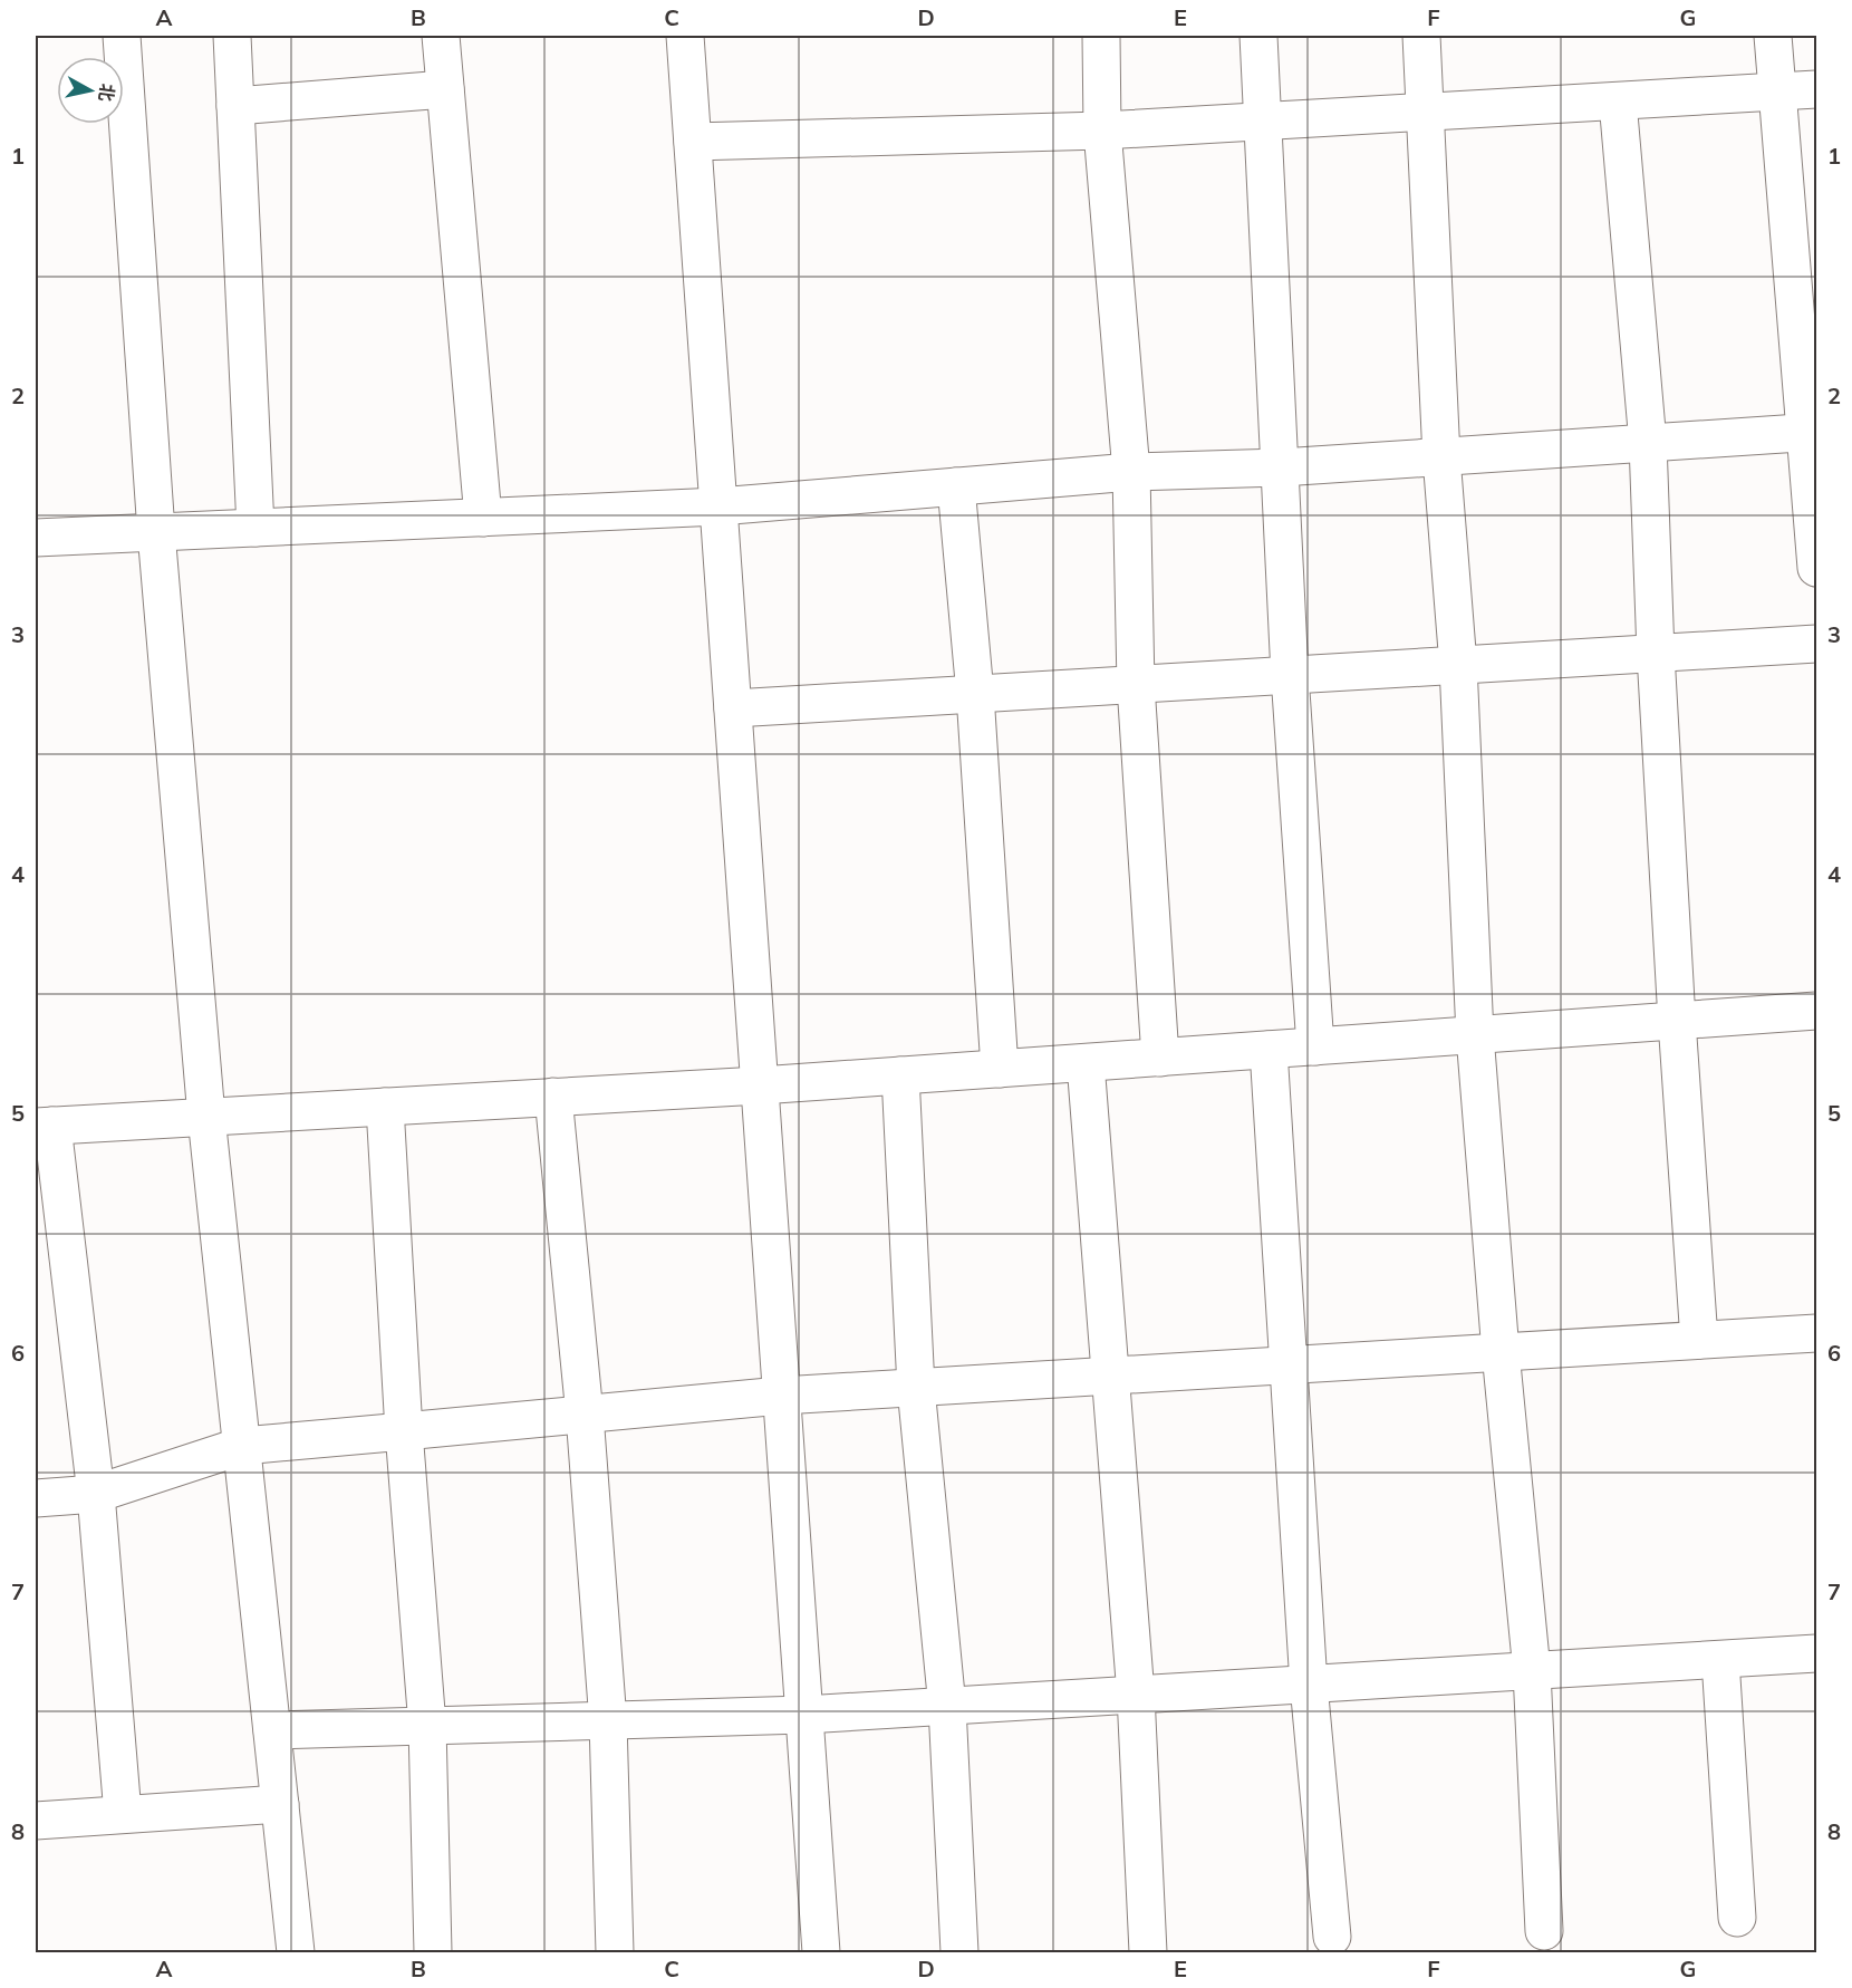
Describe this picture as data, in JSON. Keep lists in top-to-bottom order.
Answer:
{
  "north": "right",
  "grid": {
    "columns": [
      "A",
      "B",
      "C",
      "D",
      "E",
      "F",
      "G"
    ],
    "rows": [
      "1",
      "2",
      "3",
      "4",
      "5",
      "6",
      "7",
      "8"
    ]
  }
}
